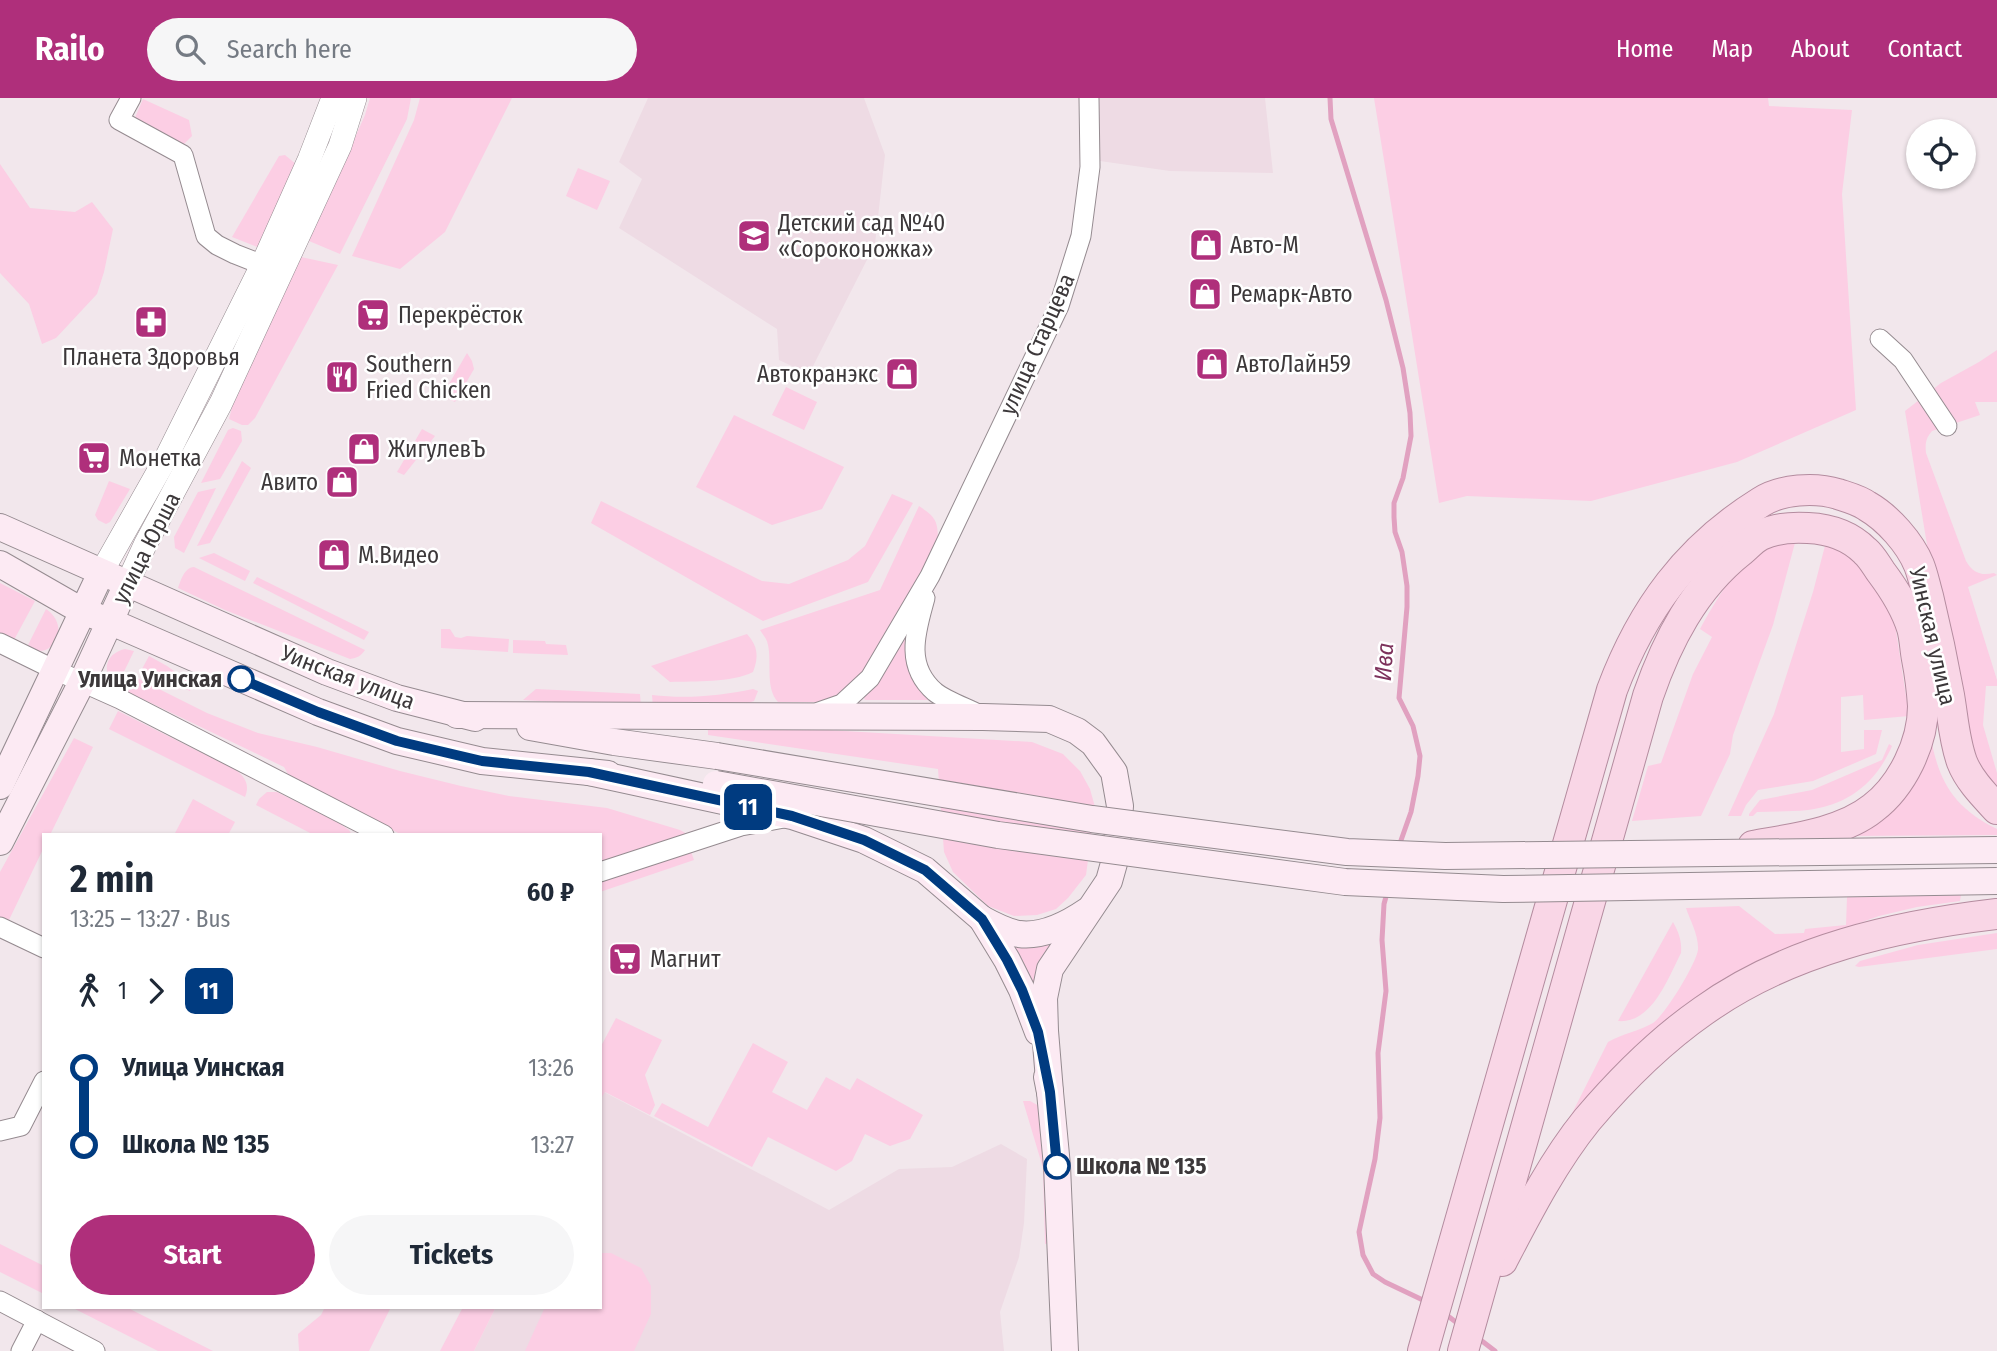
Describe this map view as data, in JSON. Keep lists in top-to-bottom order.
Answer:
{
  "streets": {
    "main road": ["улица Юрша", "Уинская улица"],
    "street": ["улица Старцева"]
  },
  "crossings": [
    ["улица Юрша", "Уинская улица"]
  ],
  "water": ["Ива"],
  "places": {
    "school or university": ["Детский сад №40 «Сороконожка»"],
    "shop": [
      "Авто-М",
      "Ремарк-Авто",
      "АвтоЛайн59",
      "Автокранэкс",
      "ЖигулевЪ",
      "Авито",
      "М.Видео"
    ],
    "supermarket": ["Перекрёсток", "Монетка", "Магнит"],
    "pharmacy": ["Планета Здоровья"],
    "restaurant": ["Southern Fried Chicken"],
    "other": ["Улица Уинская", "Школа № 135"]
  },
  "lines": ["bus line 11"],
  "page": {
    "header": "Railo",
    "search": "Search here",
    "nav": [
      "Home",
      "Map",
      "About",
      "Contact"
    ],
    "on_map": "11",
    "heading": ["2 min", "13:25 – 13:27 · Bus", "60 ₽"],
    "legs": ["1", "11"],
    "list": [
      {
        "name": "Улица Уинская",
        "value": "13:26"
      },
      {
        "name": "Школа № 135",
        "value": "13:27"
      }
    ],
    "buttons": ["Start", "Tickets"]
  }
}
